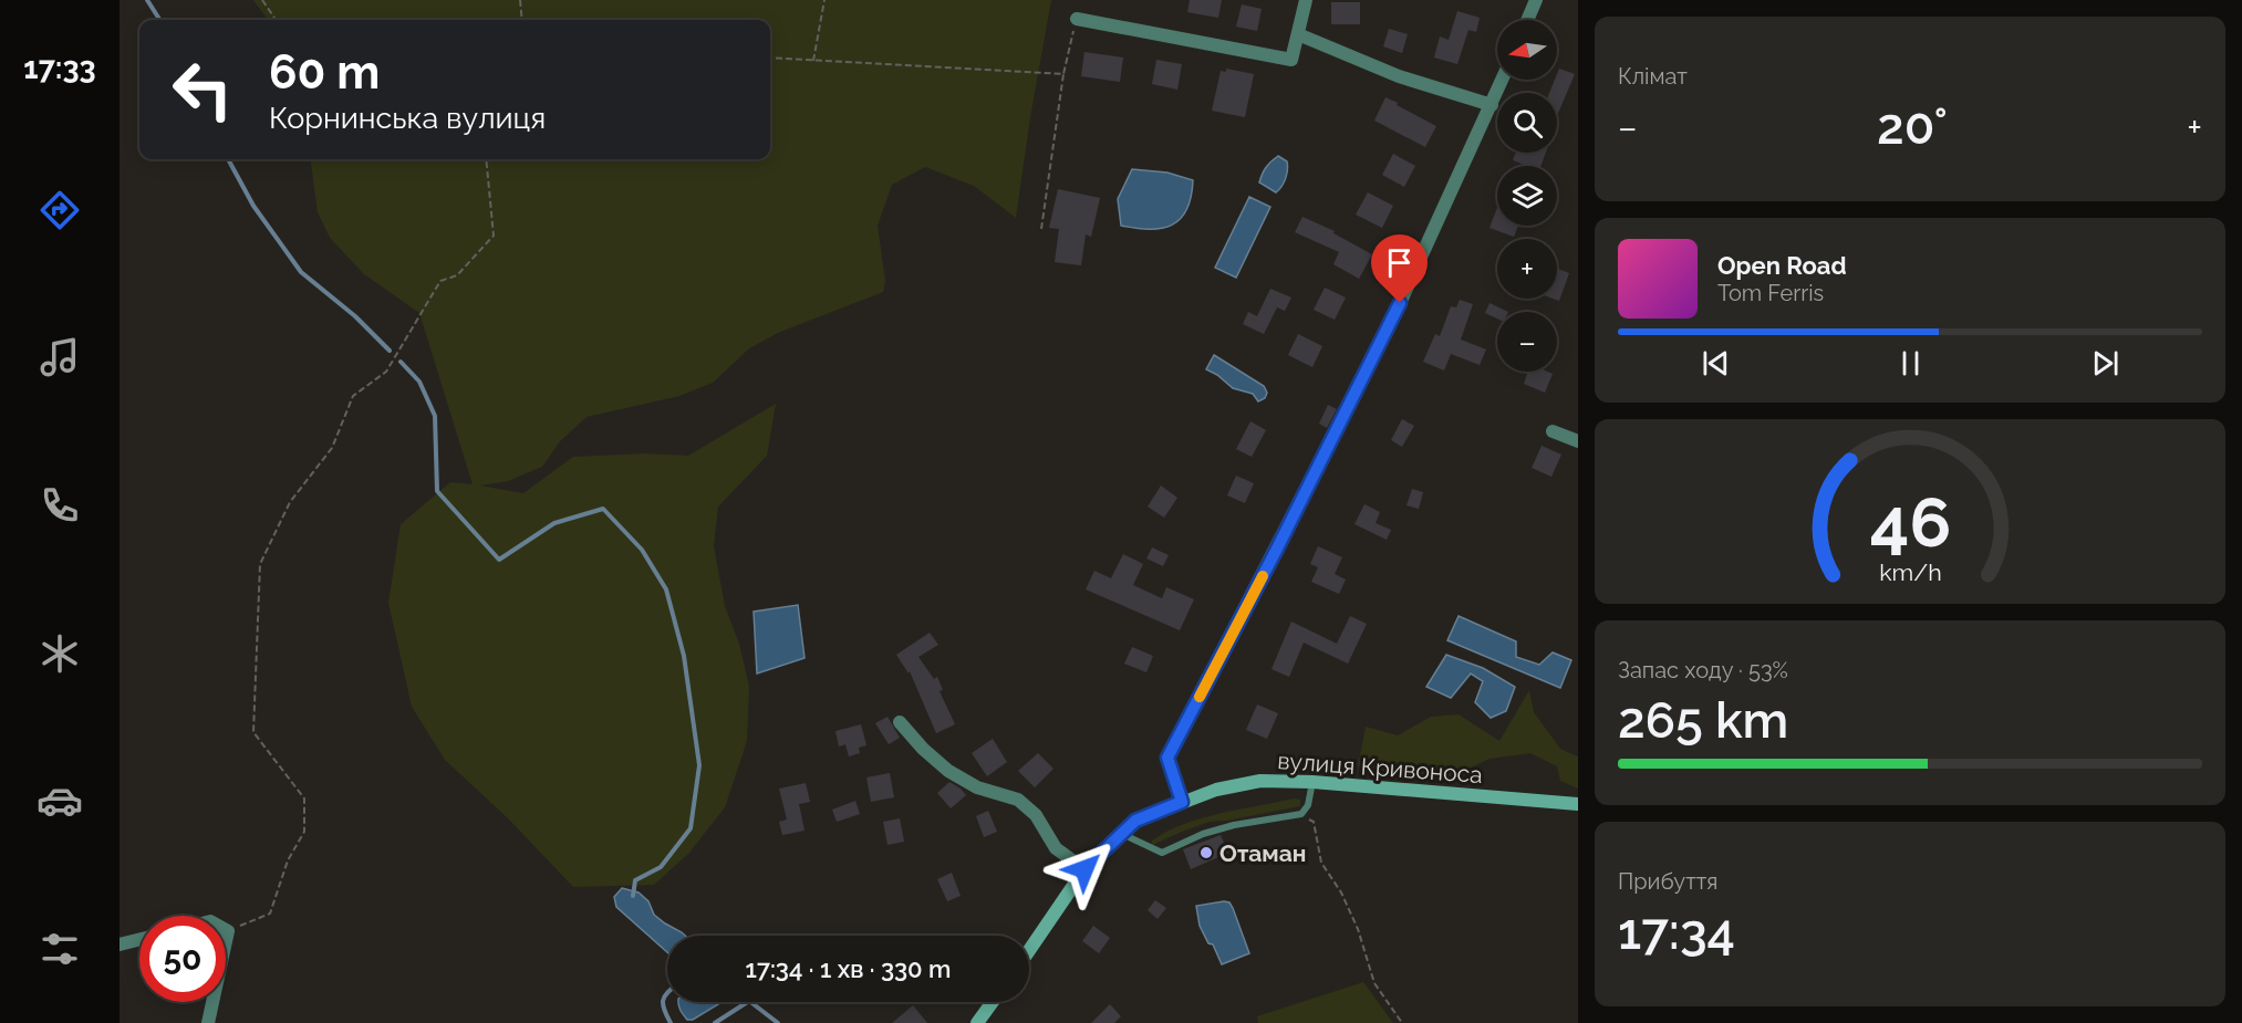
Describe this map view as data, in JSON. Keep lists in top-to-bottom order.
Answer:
{
  "streets": {
    "main road": ["вулиця Кривоноса"]
  },
  "places": ["Отаман"],
  "north": "left",
  "page": {
    "tabs": "17:33",
    "tile": [
      "Клімат",
      ["Запас ходу · 53%", "265 km"],
      ["Прибуття", "17:34"]
    ],
    "map_buttons": ["+", "−"],
    "turn": ["60 m", "Корнинська вулиця"],
    "heat": ["−", "20°", "+"],
    "song": ["Open Road", "Tom Ferris"],
    "limit": "50",
    "trip": "17:34 · 1 хв · 330 m",
    "gauge": ["46", "km/h"]
  }
}
